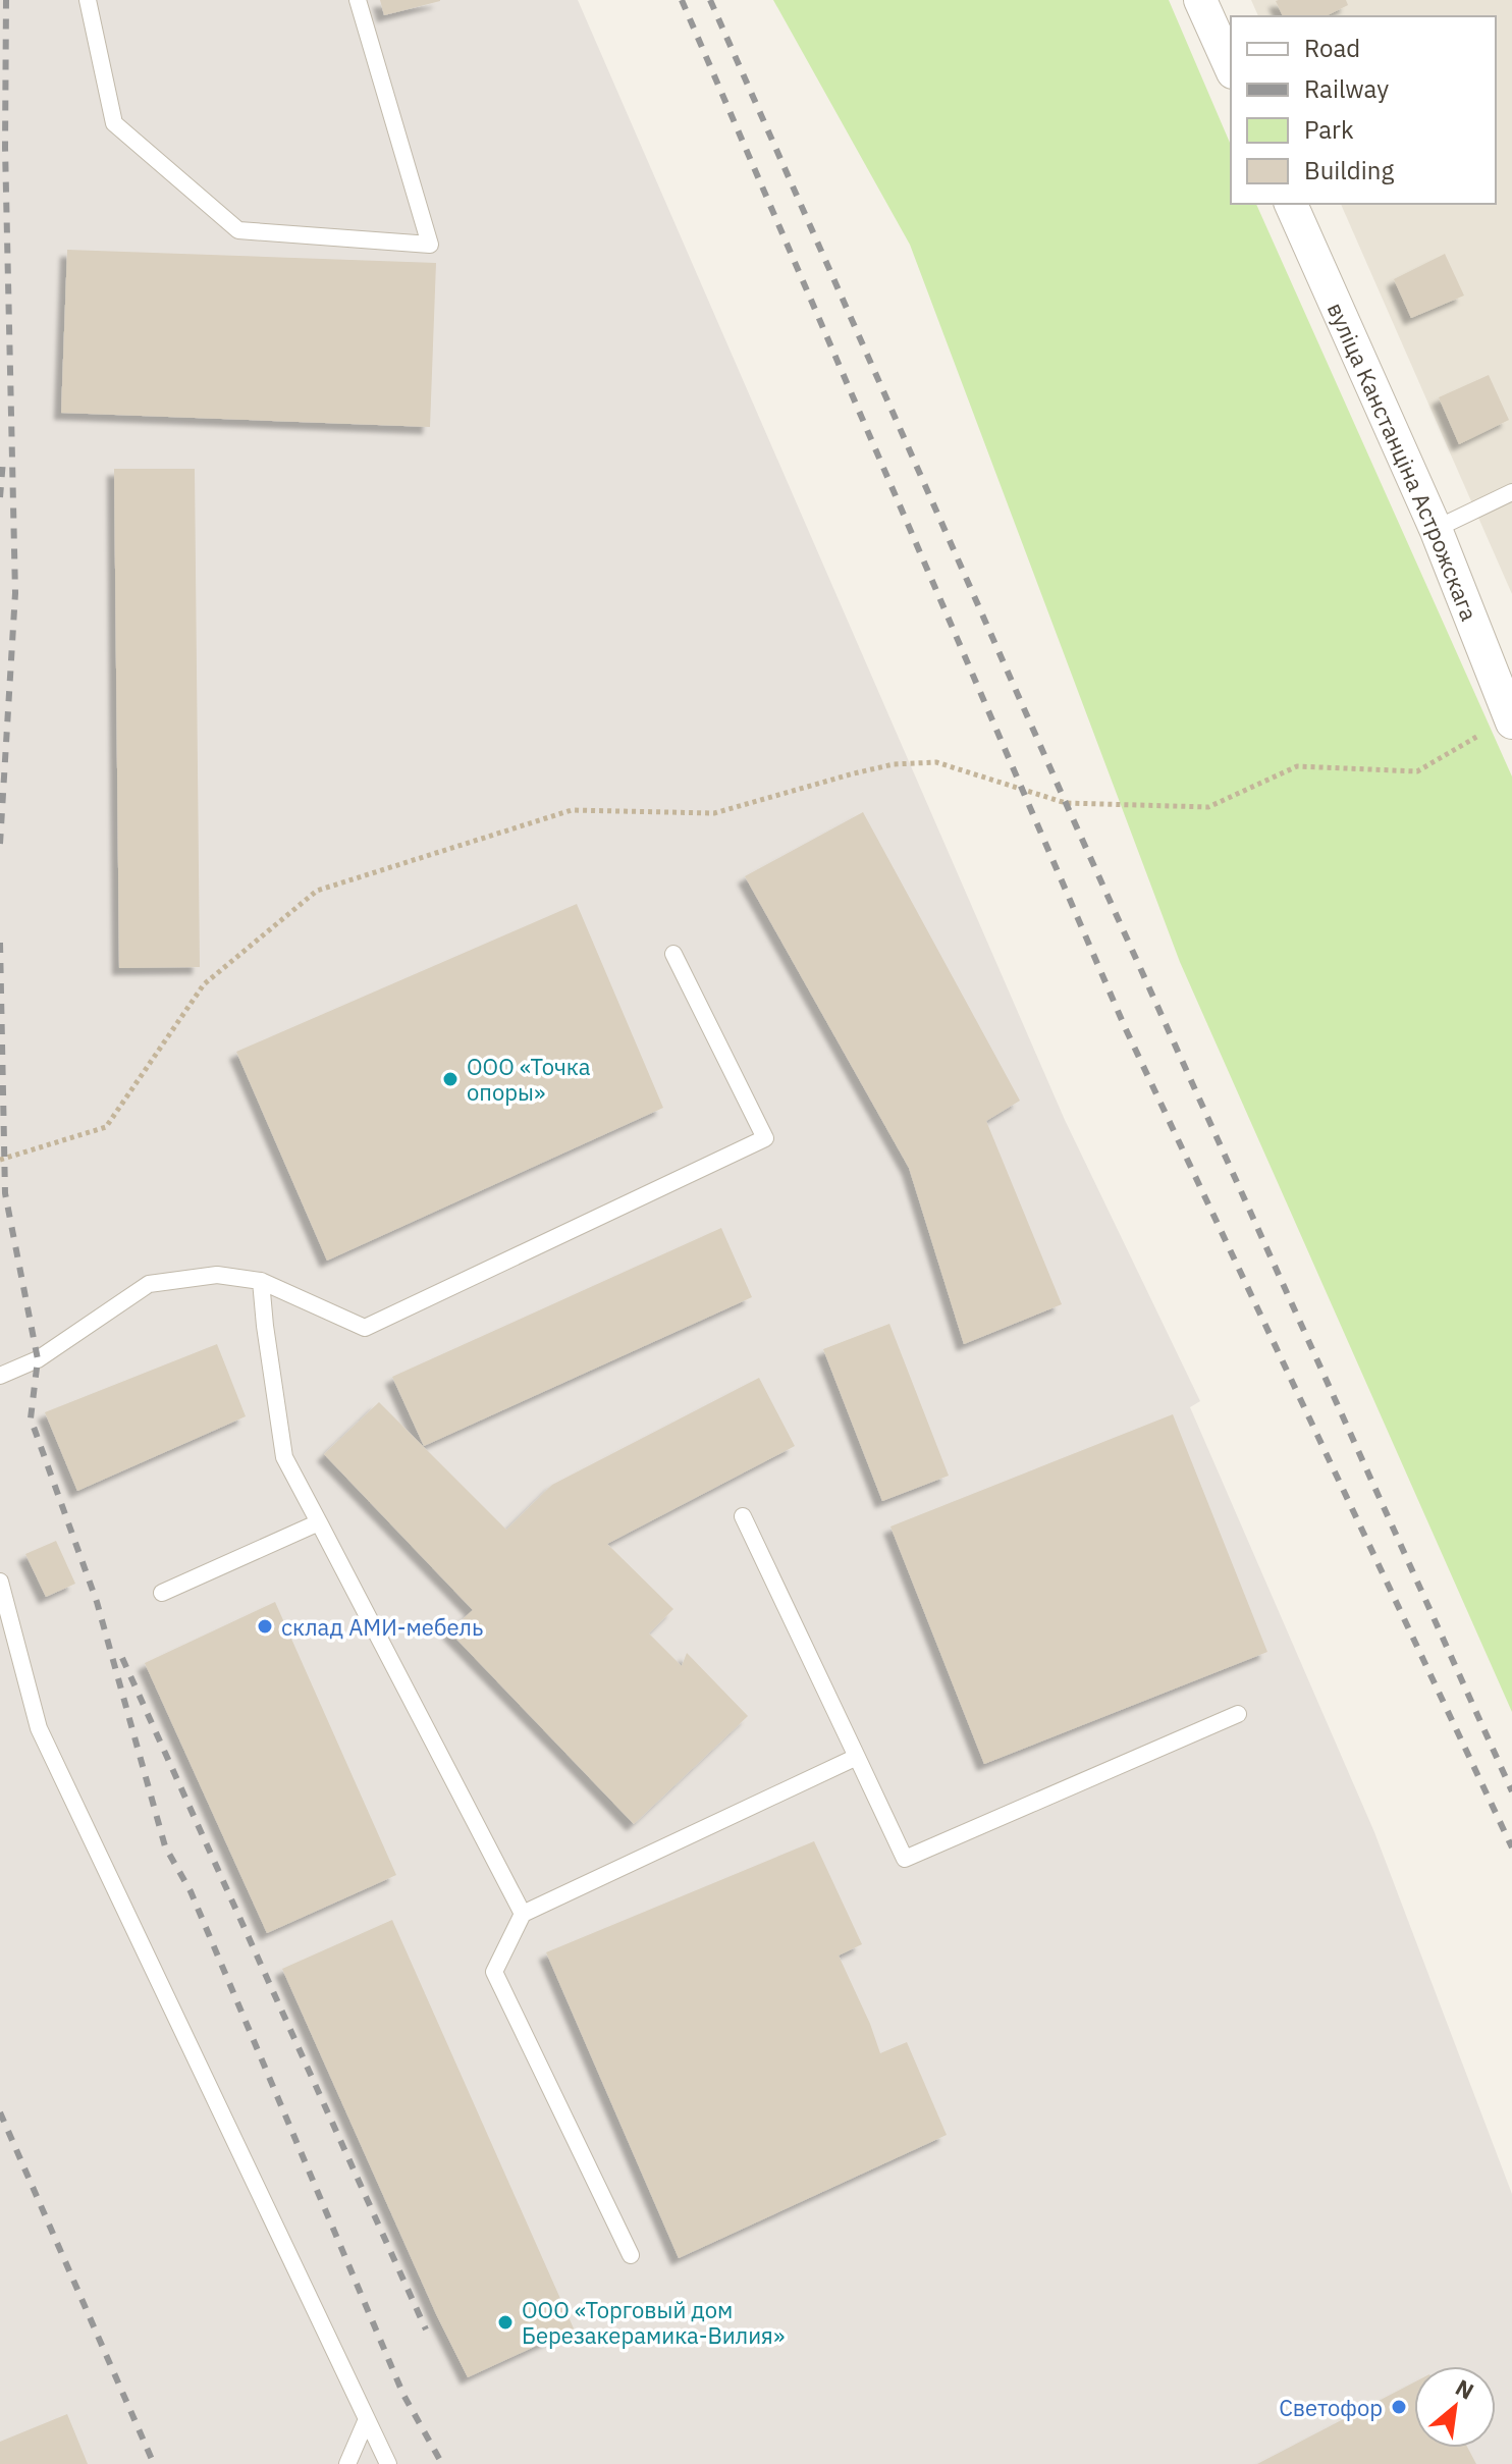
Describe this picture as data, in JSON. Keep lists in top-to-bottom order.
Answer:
{
  "streets": {
    "street": ["вуліца Канстанціна Астрожскага"]
  },
  "places": [
    "ООО «Точка опоры»",
    "склад АМИ-мебель",
    "ООО «Торговый дом Березакерамика-Вилия»",
    "Светофор"
  ],
  "legend": [
    "Road",
    "Railway",
    "Park",
    "Building"
  ],
  "north": "top right"
}
